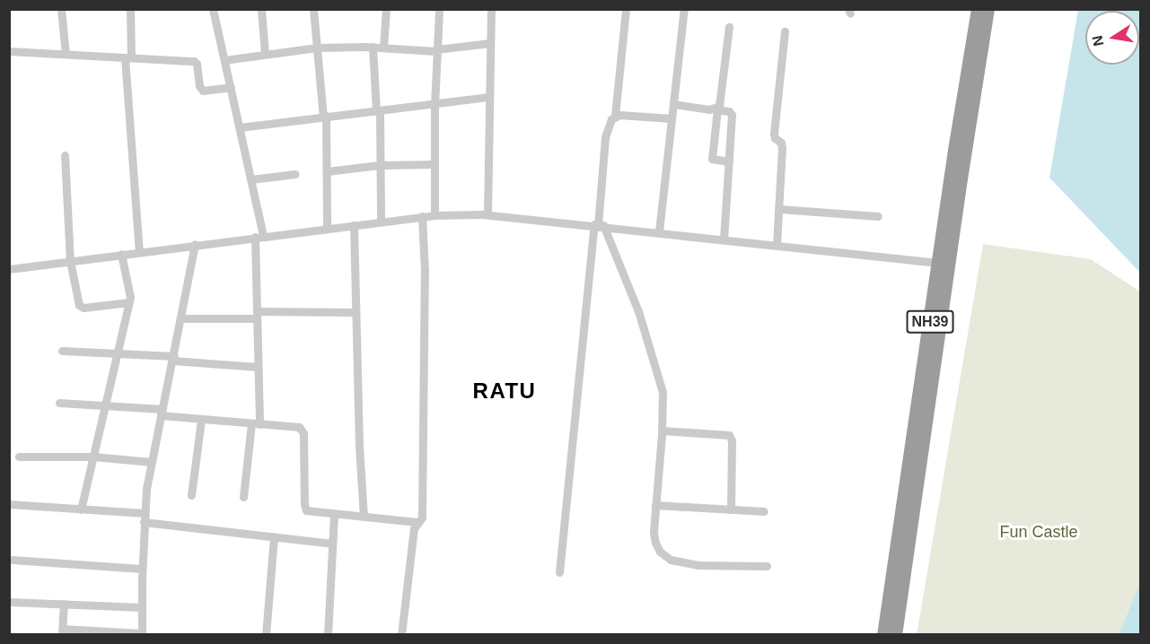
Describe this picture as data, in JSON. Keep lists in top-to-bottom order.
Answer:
{
  "streets": {
    "highway": ["NH39"]
  },
  "districts": ["RATU"],
  "parks": ["Fun Castle"],
  "north": "left"
}
